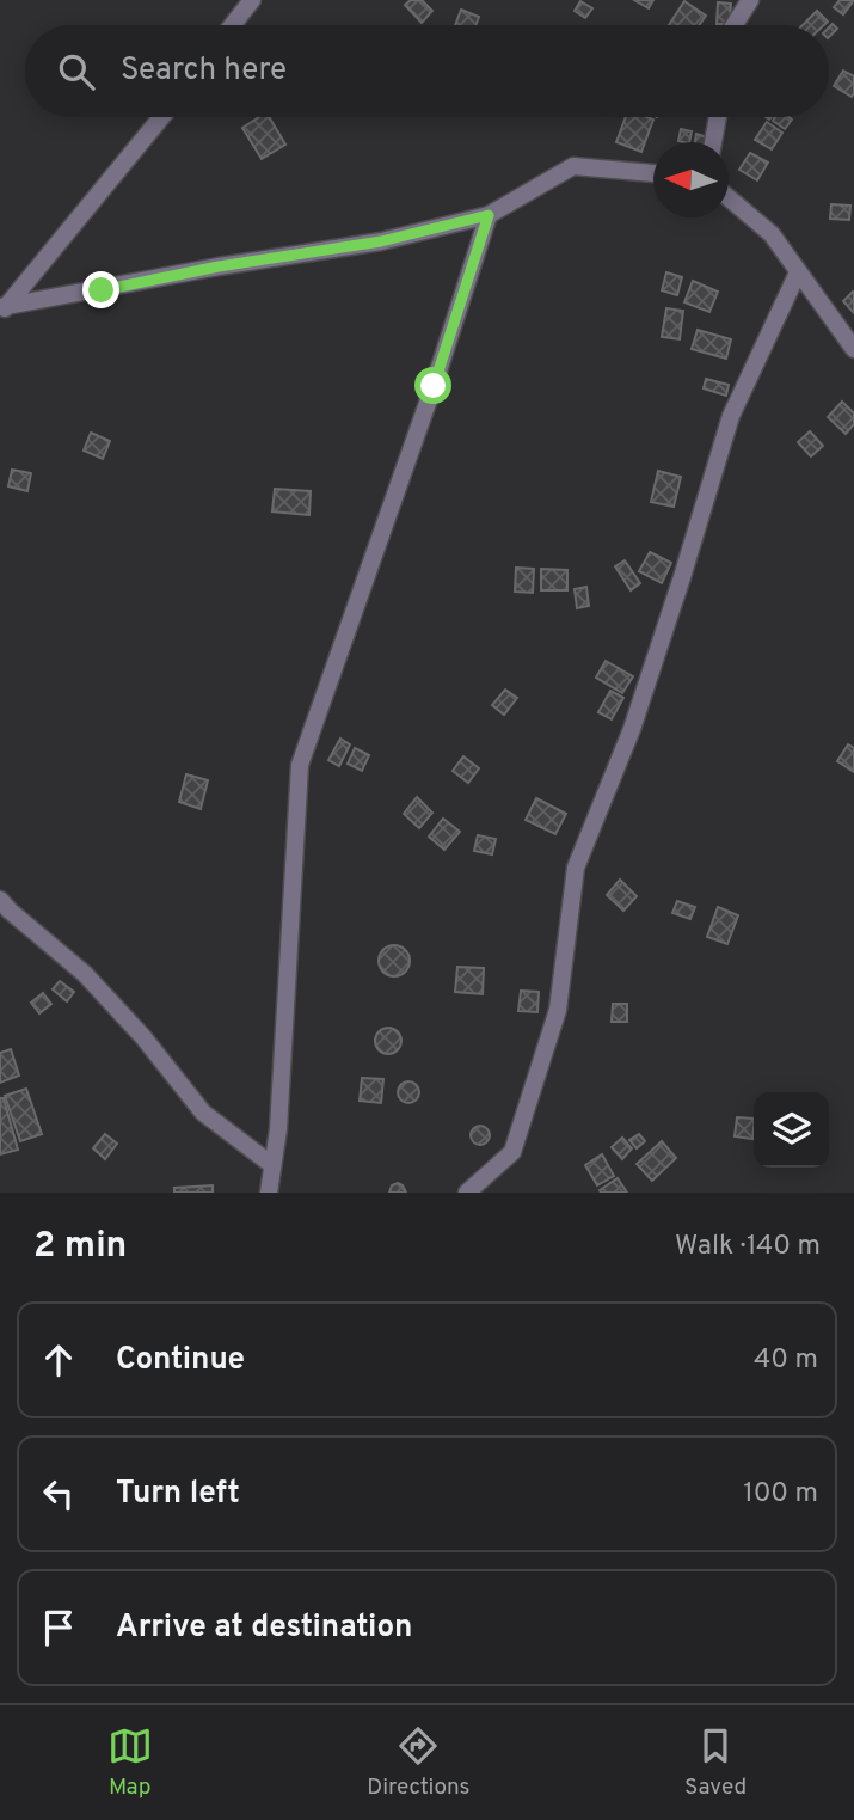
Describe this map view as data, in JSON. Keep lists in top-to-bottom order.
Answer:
{
  "north": "left",
  "page": {
    "search": "Search here",
    "heading": ["2 min", "Walk · 140 m"],
    "list": [
      ["Continue", "40 m"],
      ["Turn left", "100 m"],
      "Arrive at destination"
    ],
    "nav": ["Map", "Directions", "Saved"]
  }
}
